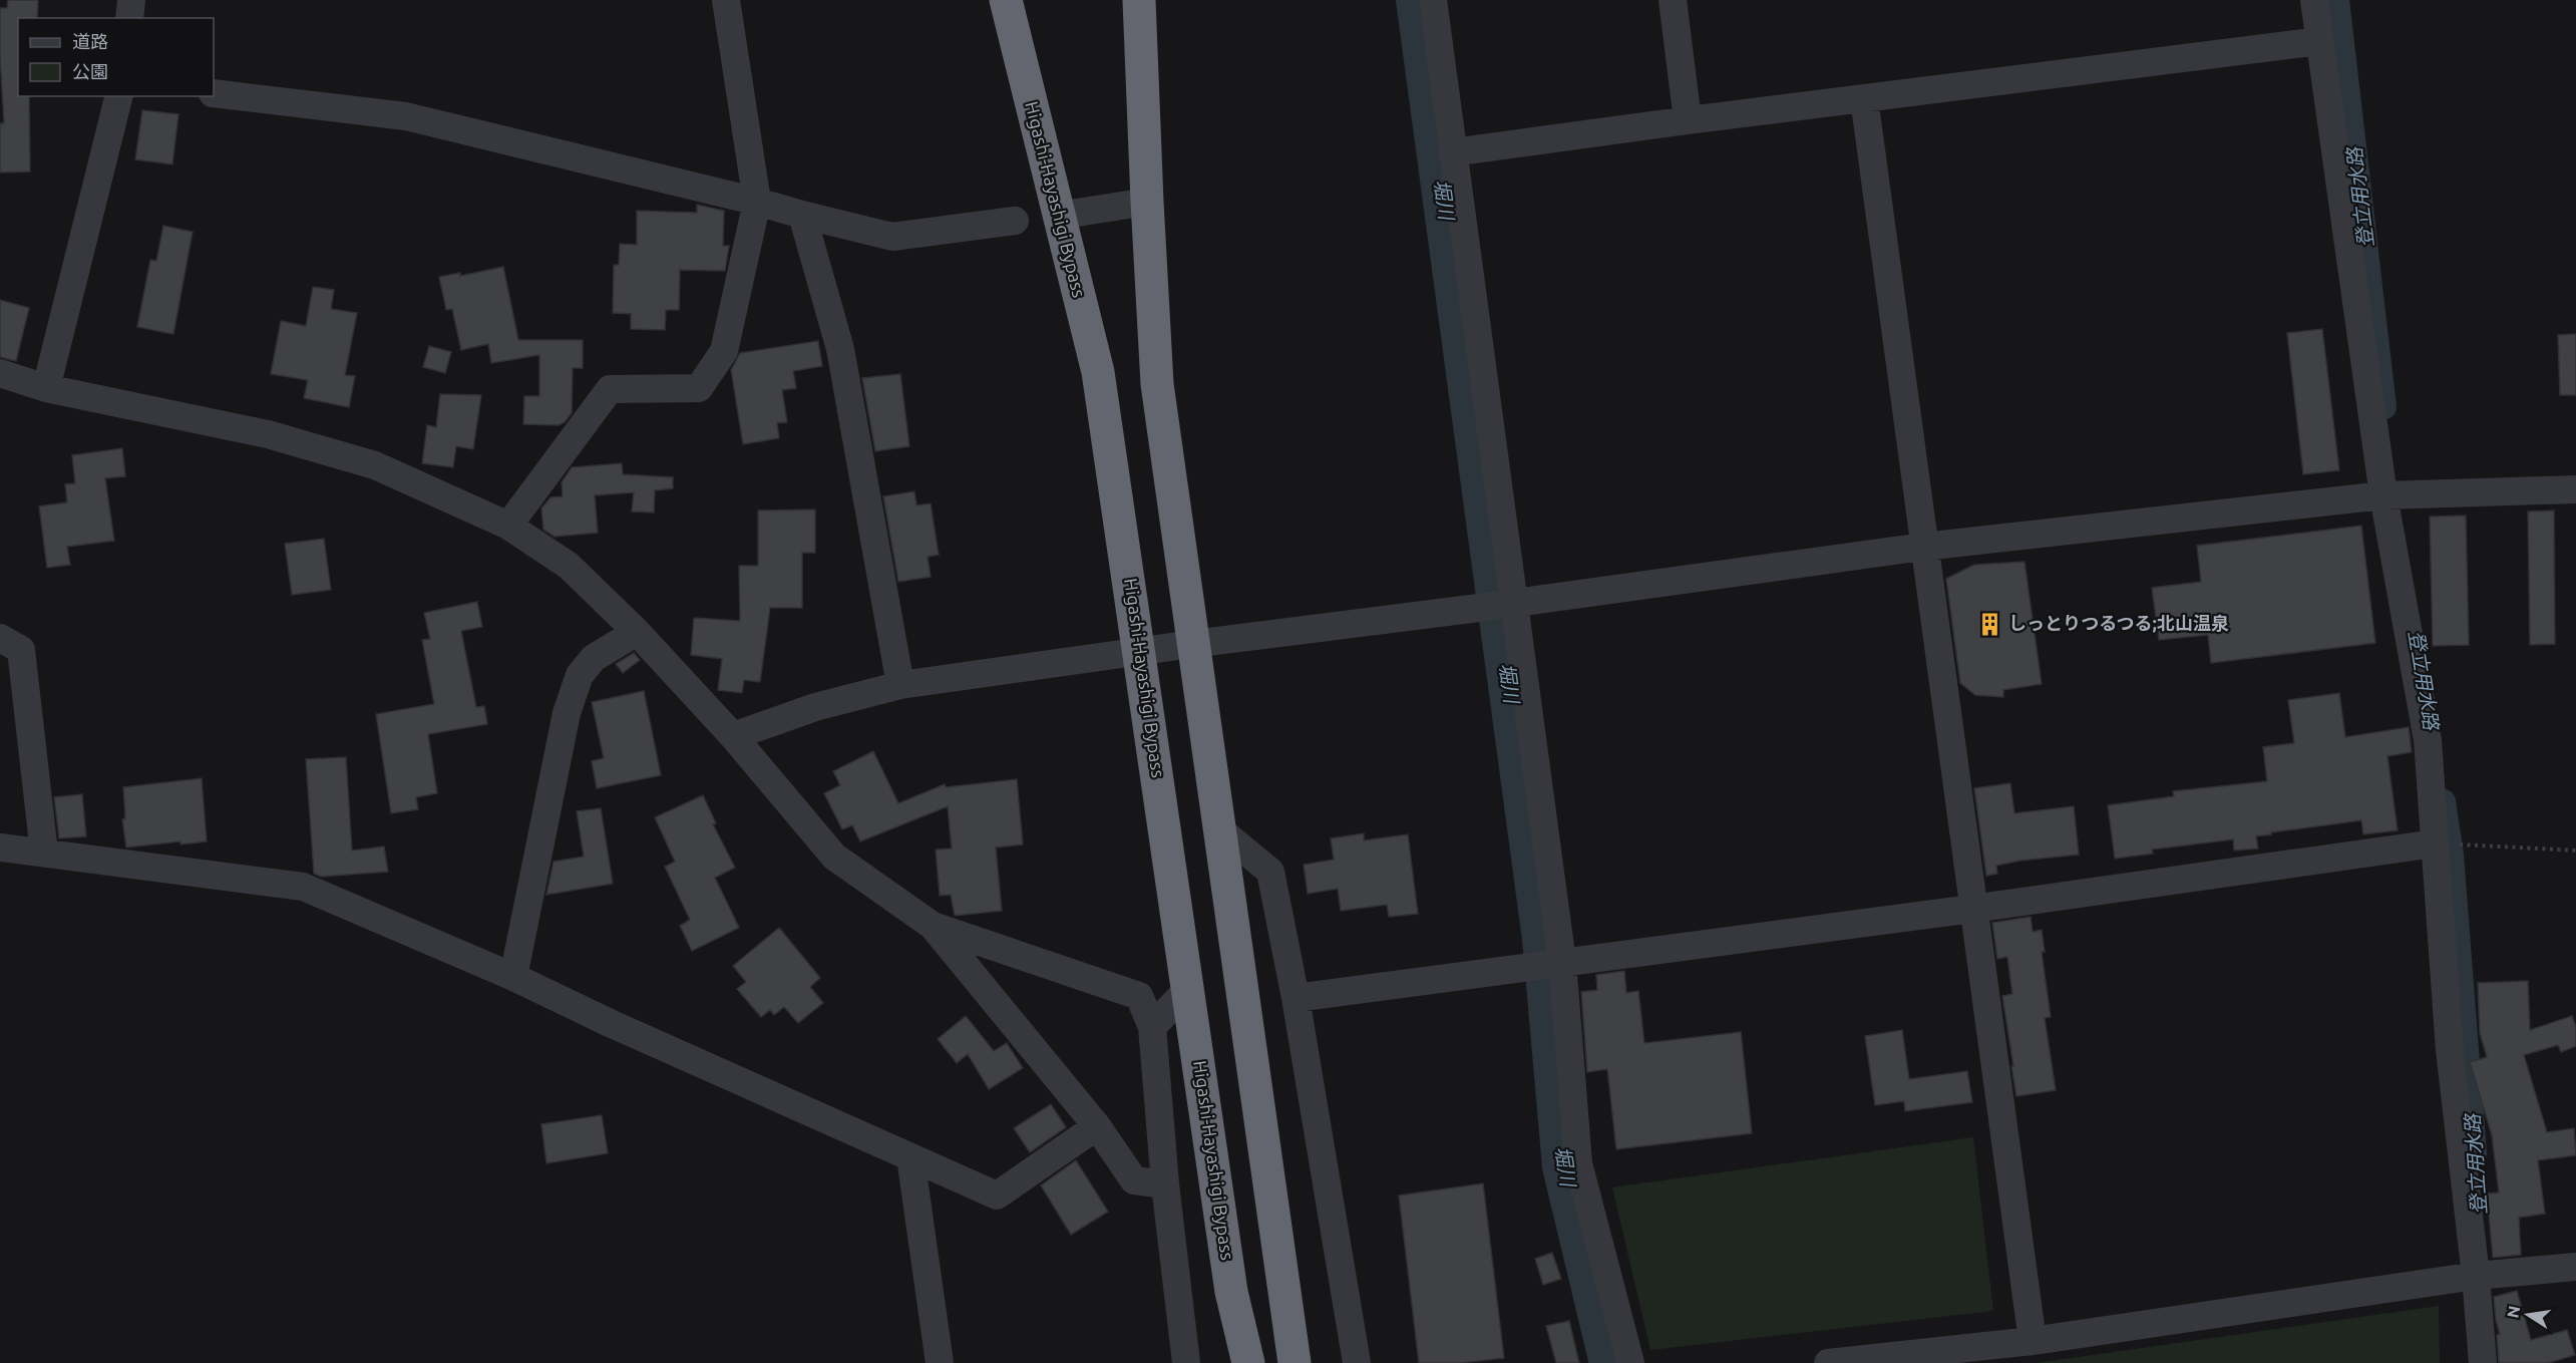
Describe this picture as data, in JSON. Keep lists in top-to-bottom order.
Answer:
{
  "streets": {
    "highway": ["Higashi-Hayashigi Bypass"]
  },
  "water": ["登立用水路", "堀川"],
  "places": {
    "building": ["しっとりつるつる;北山温泉"]
  },
  "legend": ["道路", "公園"],
  "north": "left"
}
